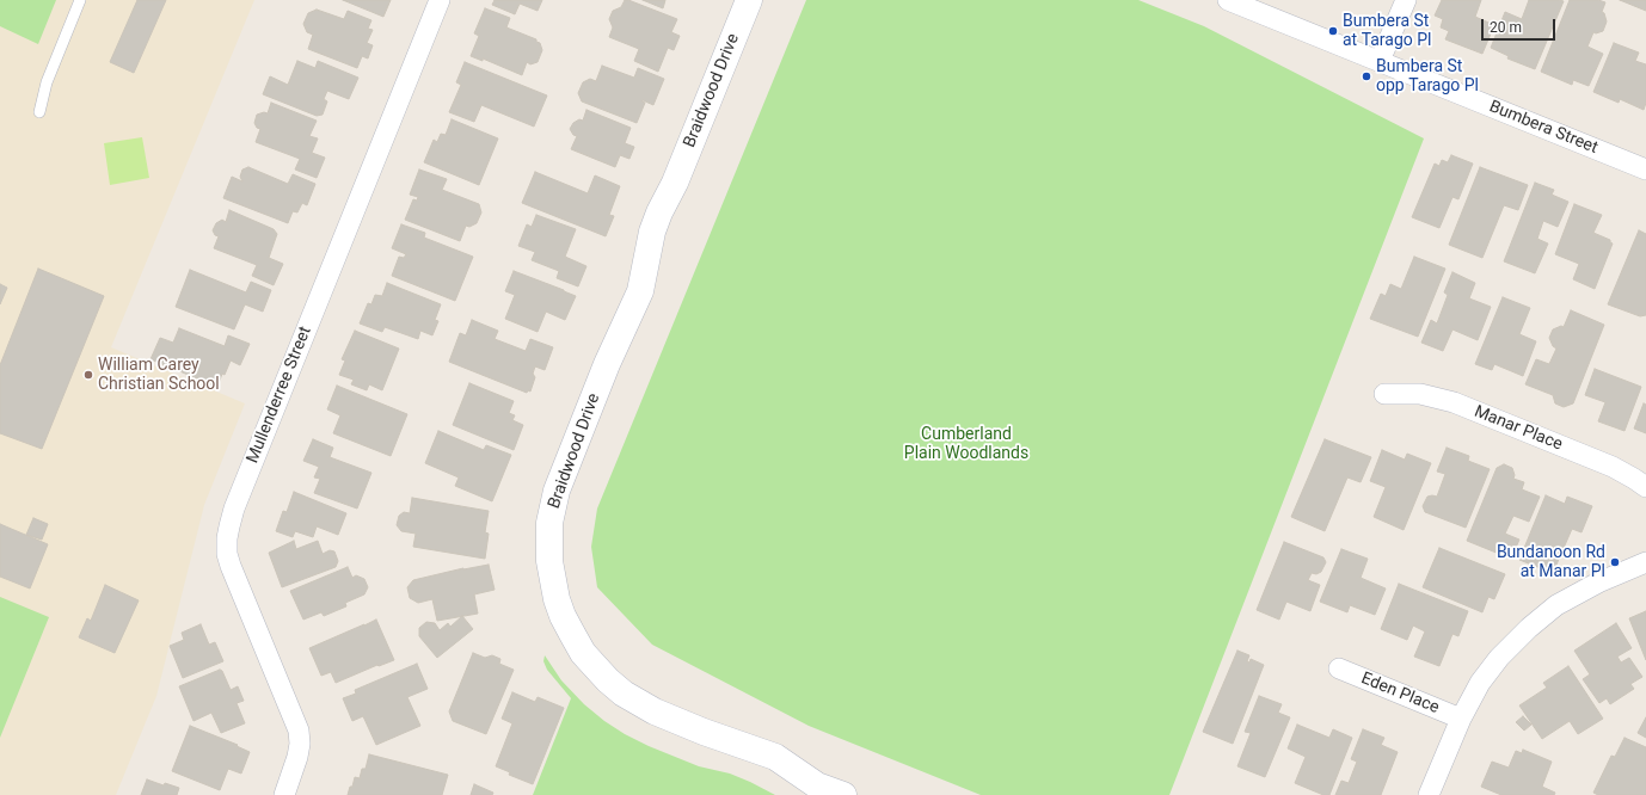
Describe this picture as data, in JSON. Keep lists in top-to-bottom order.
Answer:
{
  "streets": {
    "street": [
      "Braidwood Drive",
      "Bumbera Street",
      "Mullenderree Street",
      "Manar Place",
      "Eden Place"
    ]
  },
  "parks": ["Cumberland Plain Woodlands"],
  "places": [
    "Bumbera St at Tarago Pl",
    "Bumbera St opp Tarago Pl",
    "William Carey Christian School",
    "Bundanoon Rd at Manar Pl"
  ],
  "scale_bar": "20 m"
}
